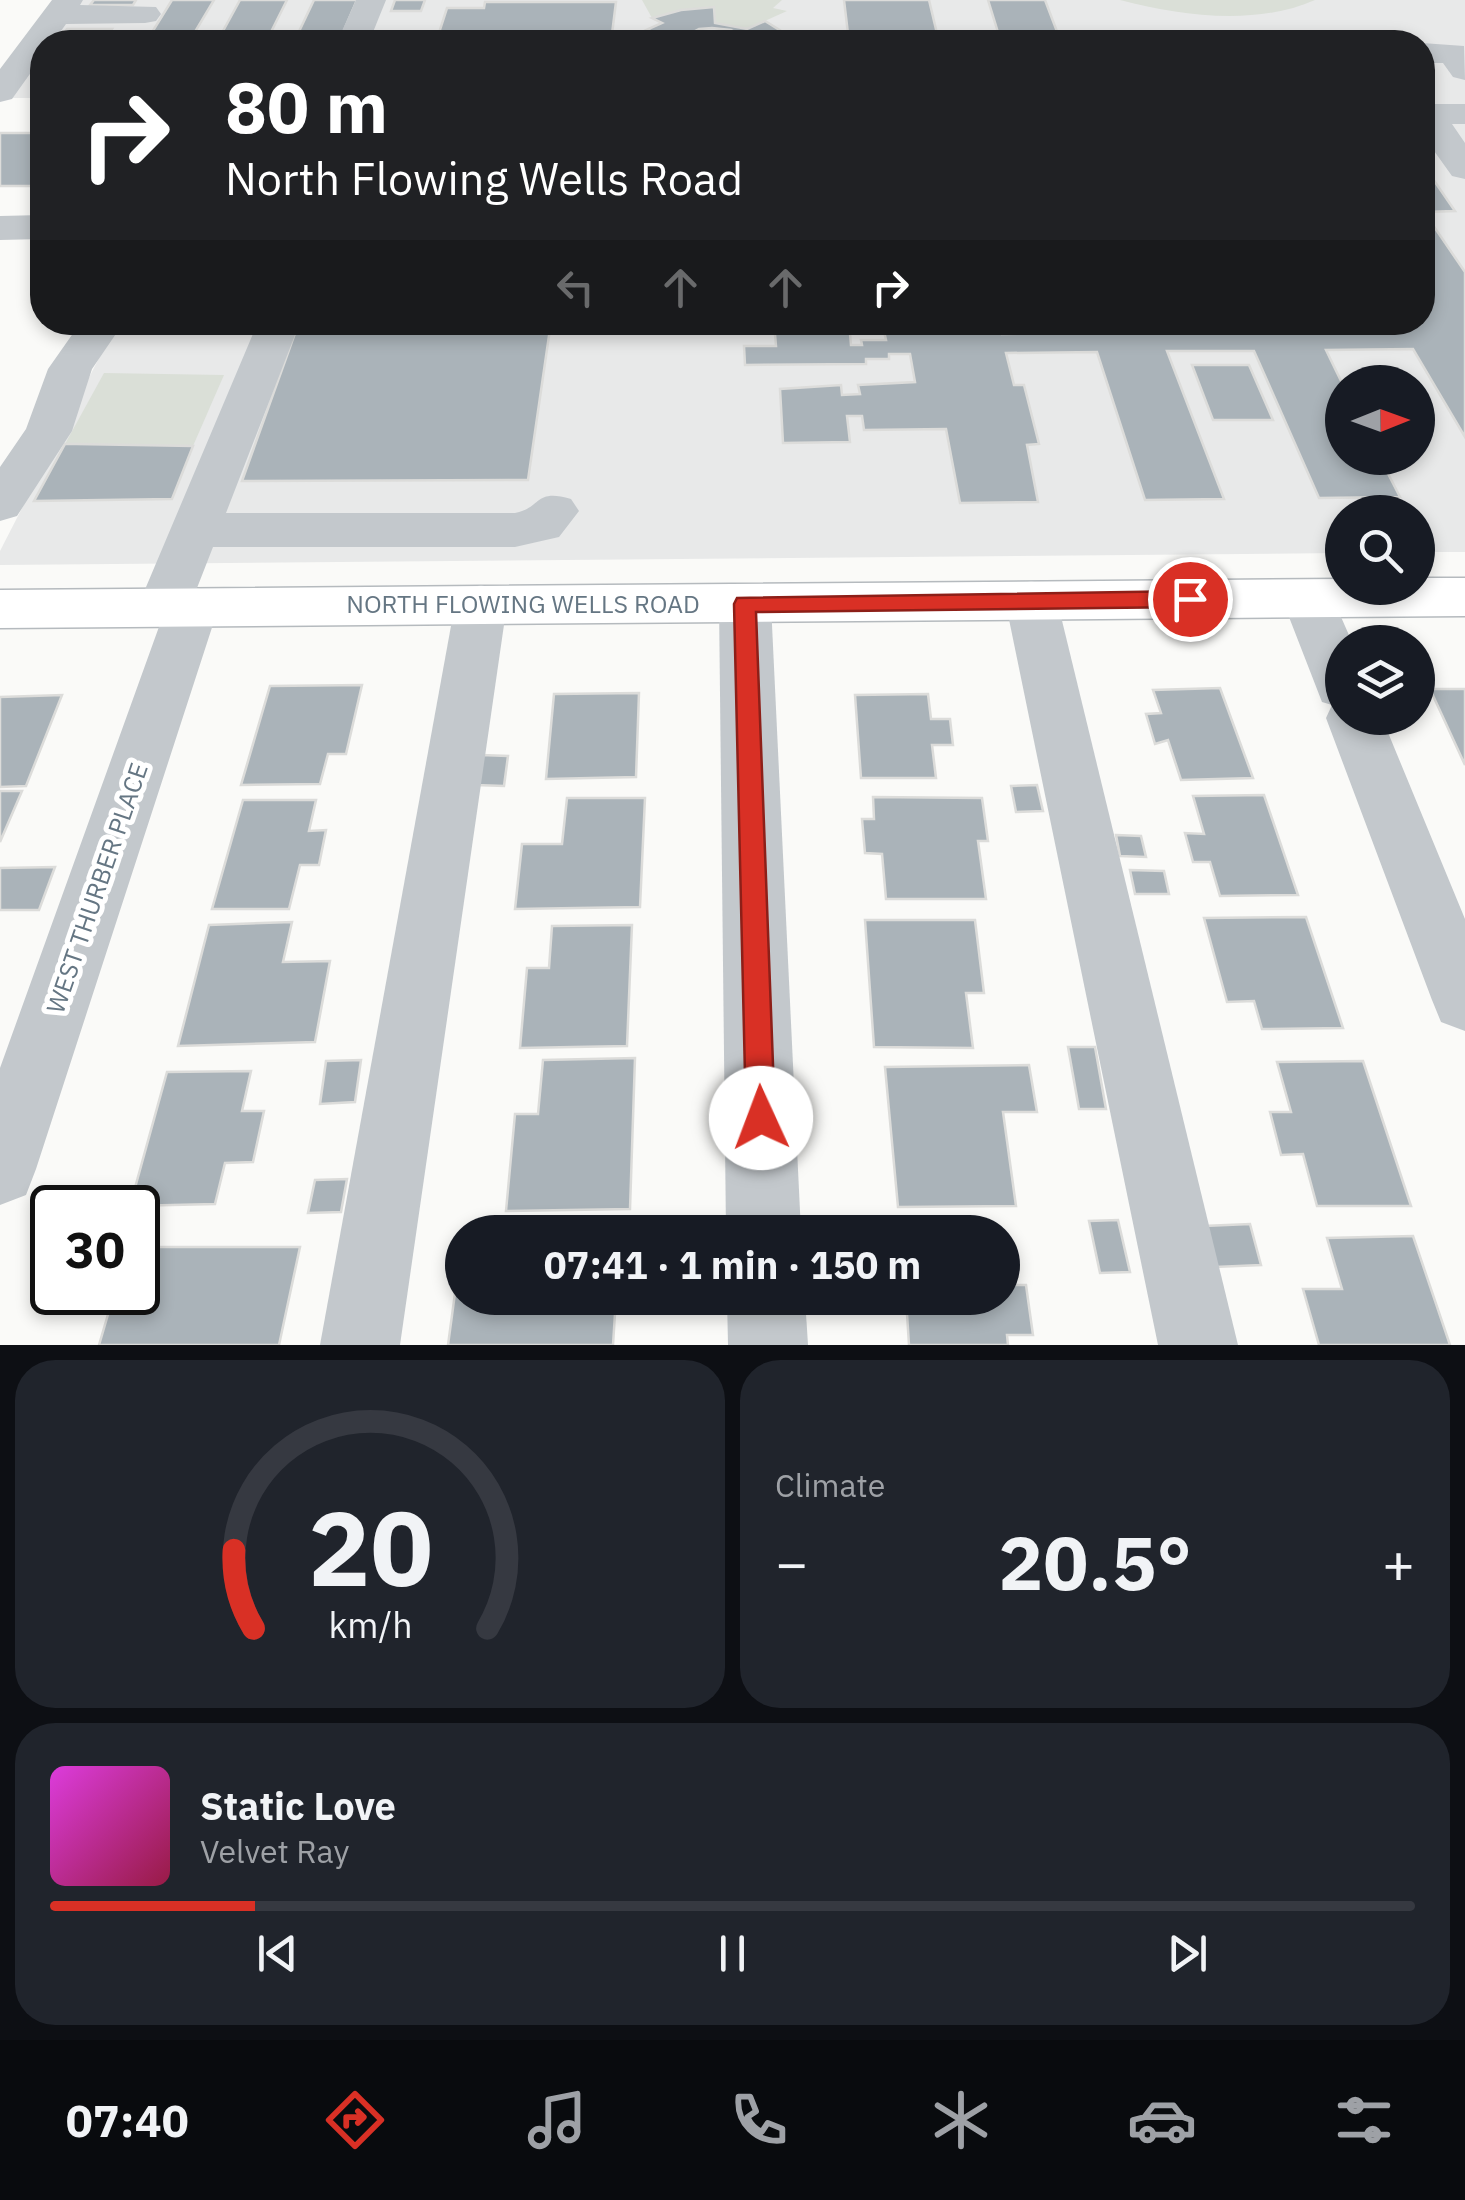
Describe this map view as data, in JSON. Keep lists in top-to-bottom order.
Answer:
{
  "streets": {
    "main road": ["NORTH FLOWING WELLS ROAD"],
    "street": ["WEST THURBER PLACE"]
  },
  "crossings": [
    ["NORTH FLOWING WELLS ROAD", "WEST THURBER PLACE"]
  ],
  "north": "right",
  "page": {
    "turn": ["80 m", "North Flowing Wells Road"],
    "limit": "30",
    "trip": "07:41 · 1 min · 150 m",
    "tile": "Climate",
    "heat": ["−", "20.5°", "+"],
    "song": ["Static Love", "Velvet Ray"],
    "tabs": "07:40",
    "gauge": ["20", "km/h"]
  }
}
